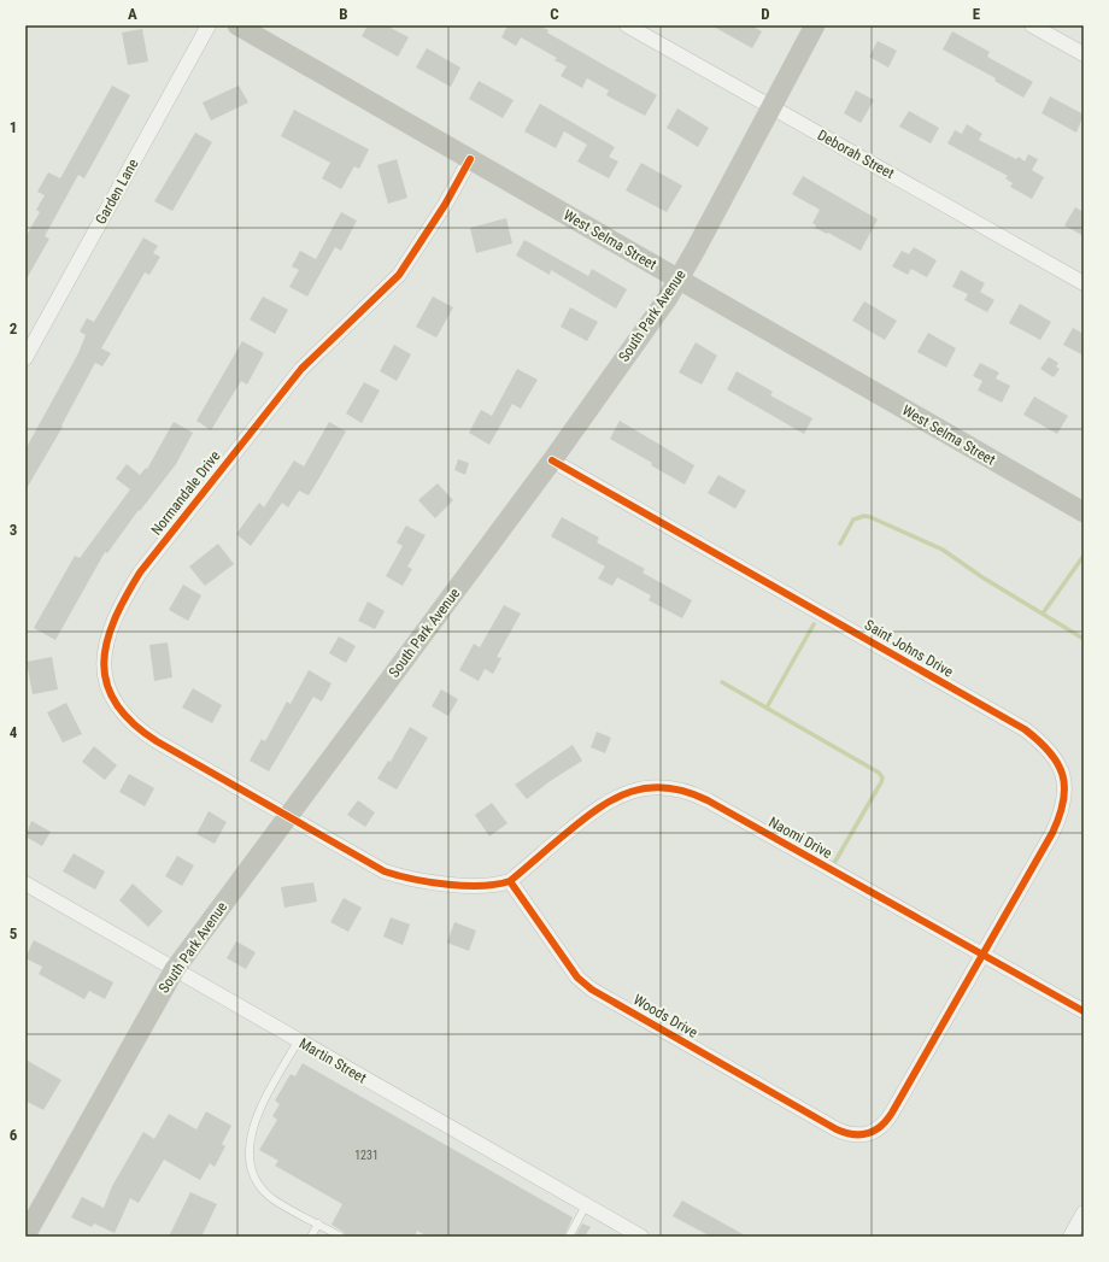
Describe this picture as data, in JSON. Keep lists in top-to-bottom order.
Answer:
{
  "streets": {
    "street": [
      "Deborah Street",
      "Garden Lane",
      "West Selma Street",
      "South Park Avenue",
      "Normandale Drive",
      "Saint Johns Drive",
      "Naomi Drive",
      "Woods Drive",
      "Martin Street"
    ]
  },
  "crossings": [
    ["Deborah Street", "South Park Avenue"],
    ["West Selma Street", "South Park Avenue"],
    ["West Selma Street", "Normandale Drive"],
    ["South Park Avenue", "Normandale Drive"],
    ["South Park Avenue", "Saint Johns Drive"],
    ["South Park Avenue", "Martin Street"],
    ["Saint Johns Drive", "Naomi Drive"],
    ["Saint Johns Drive", "Woods Drive"],
    ["Naomi Drive", "Woods Drive"]
  ],
  "house_numbers": ["1231"],
  "grid": {
    "columns": [
      "A",
      "B",
      "C",
      "D",
      "E"
    ],
    "rows": [
      "1",
      "2",
      "3",
      "4",
      "5",
      "6"
    ]
  }
}
